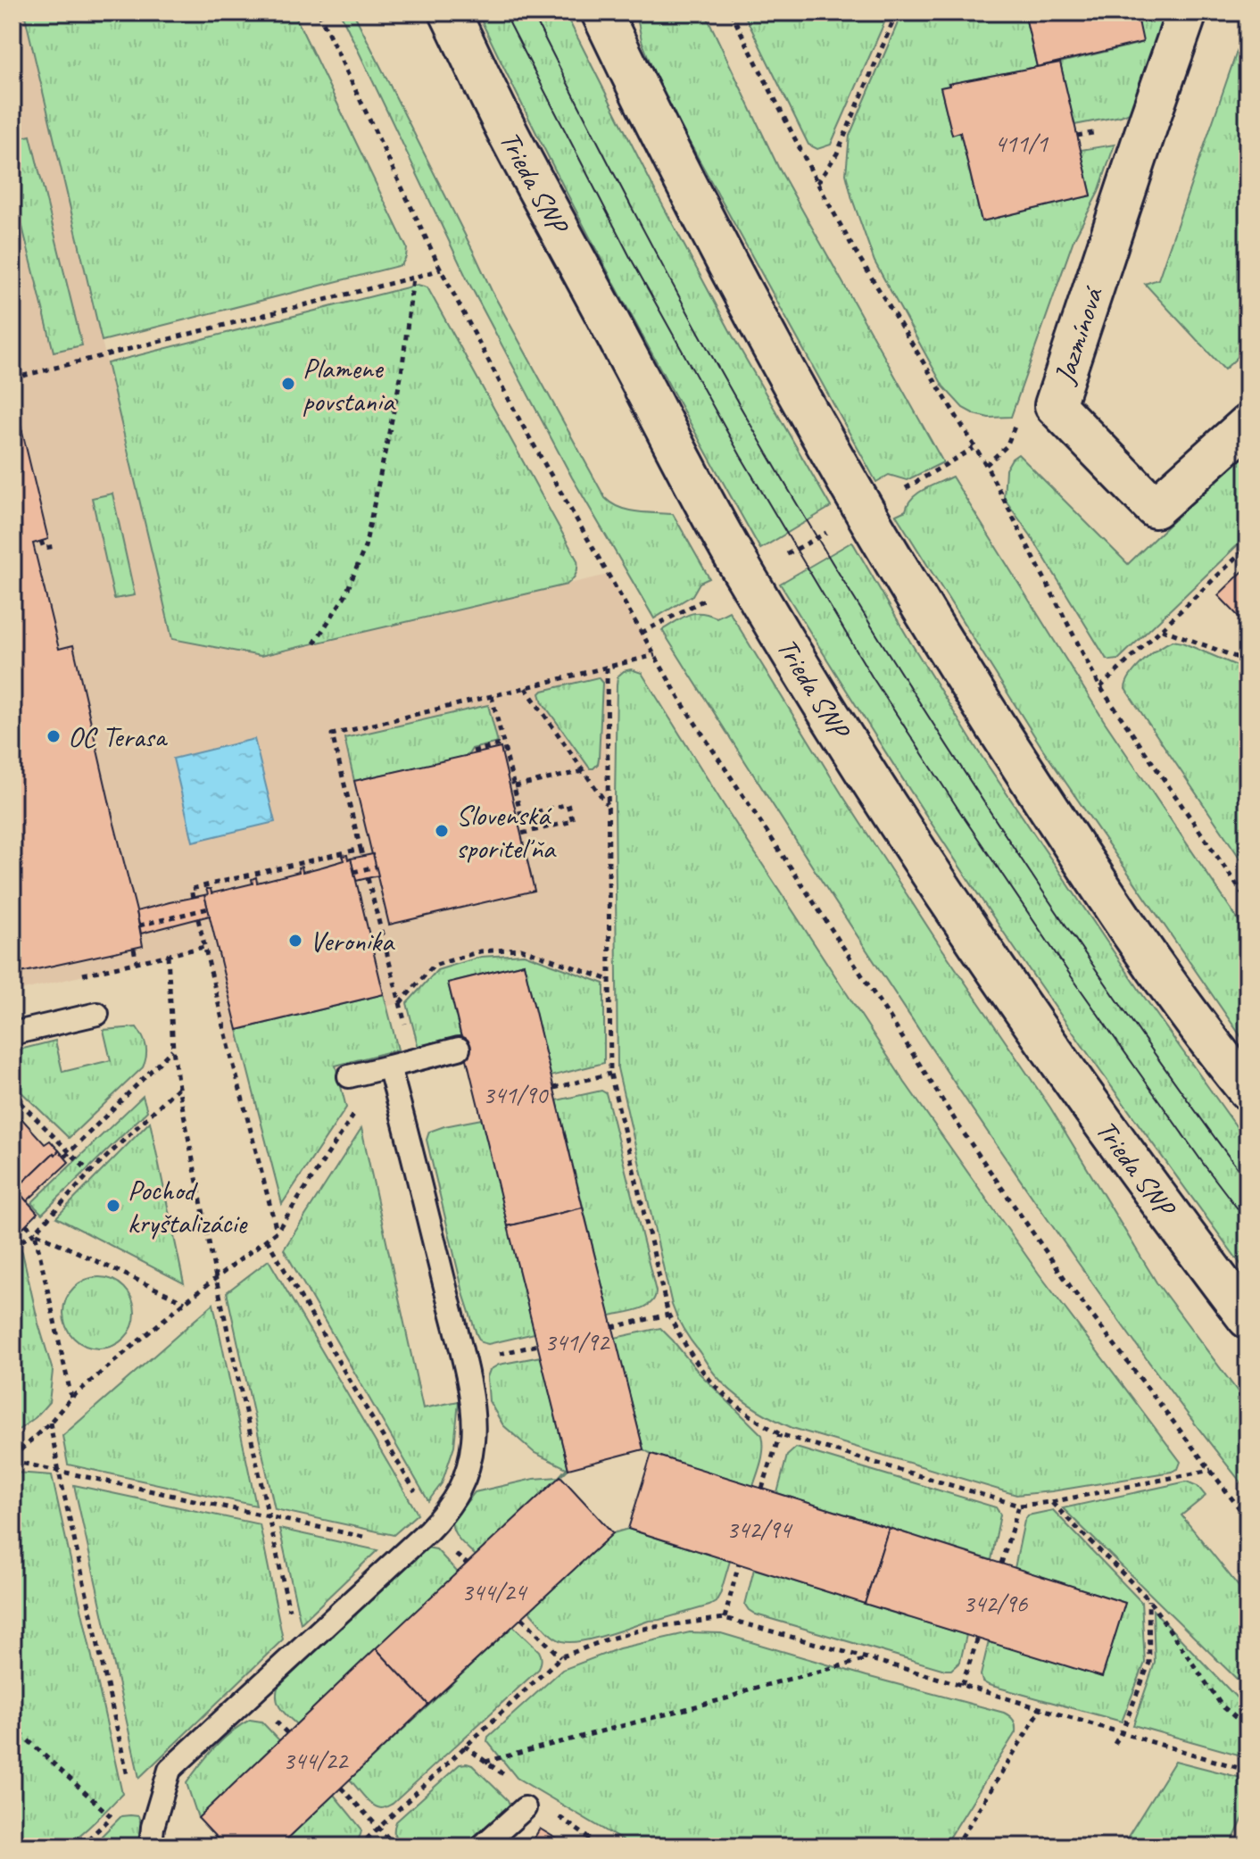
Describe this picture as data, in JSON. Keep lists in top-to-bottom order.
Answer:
{
  "streets": {
    "street": ["Trieda SNP", "Jazmínová"]
  },
  "places": [
    "Plamene povstania",
    "OC Terasa",
    "Slovenská sporiteľňa",
    "Veronika",
    "Pochod kryštalizácie"
  ],
  "house_numbers": [
    "411/1",
    "341/90",
    "341/92",
    "342/94",
    "344/24",
    "342/96",
    "344/22"
  ]
}
